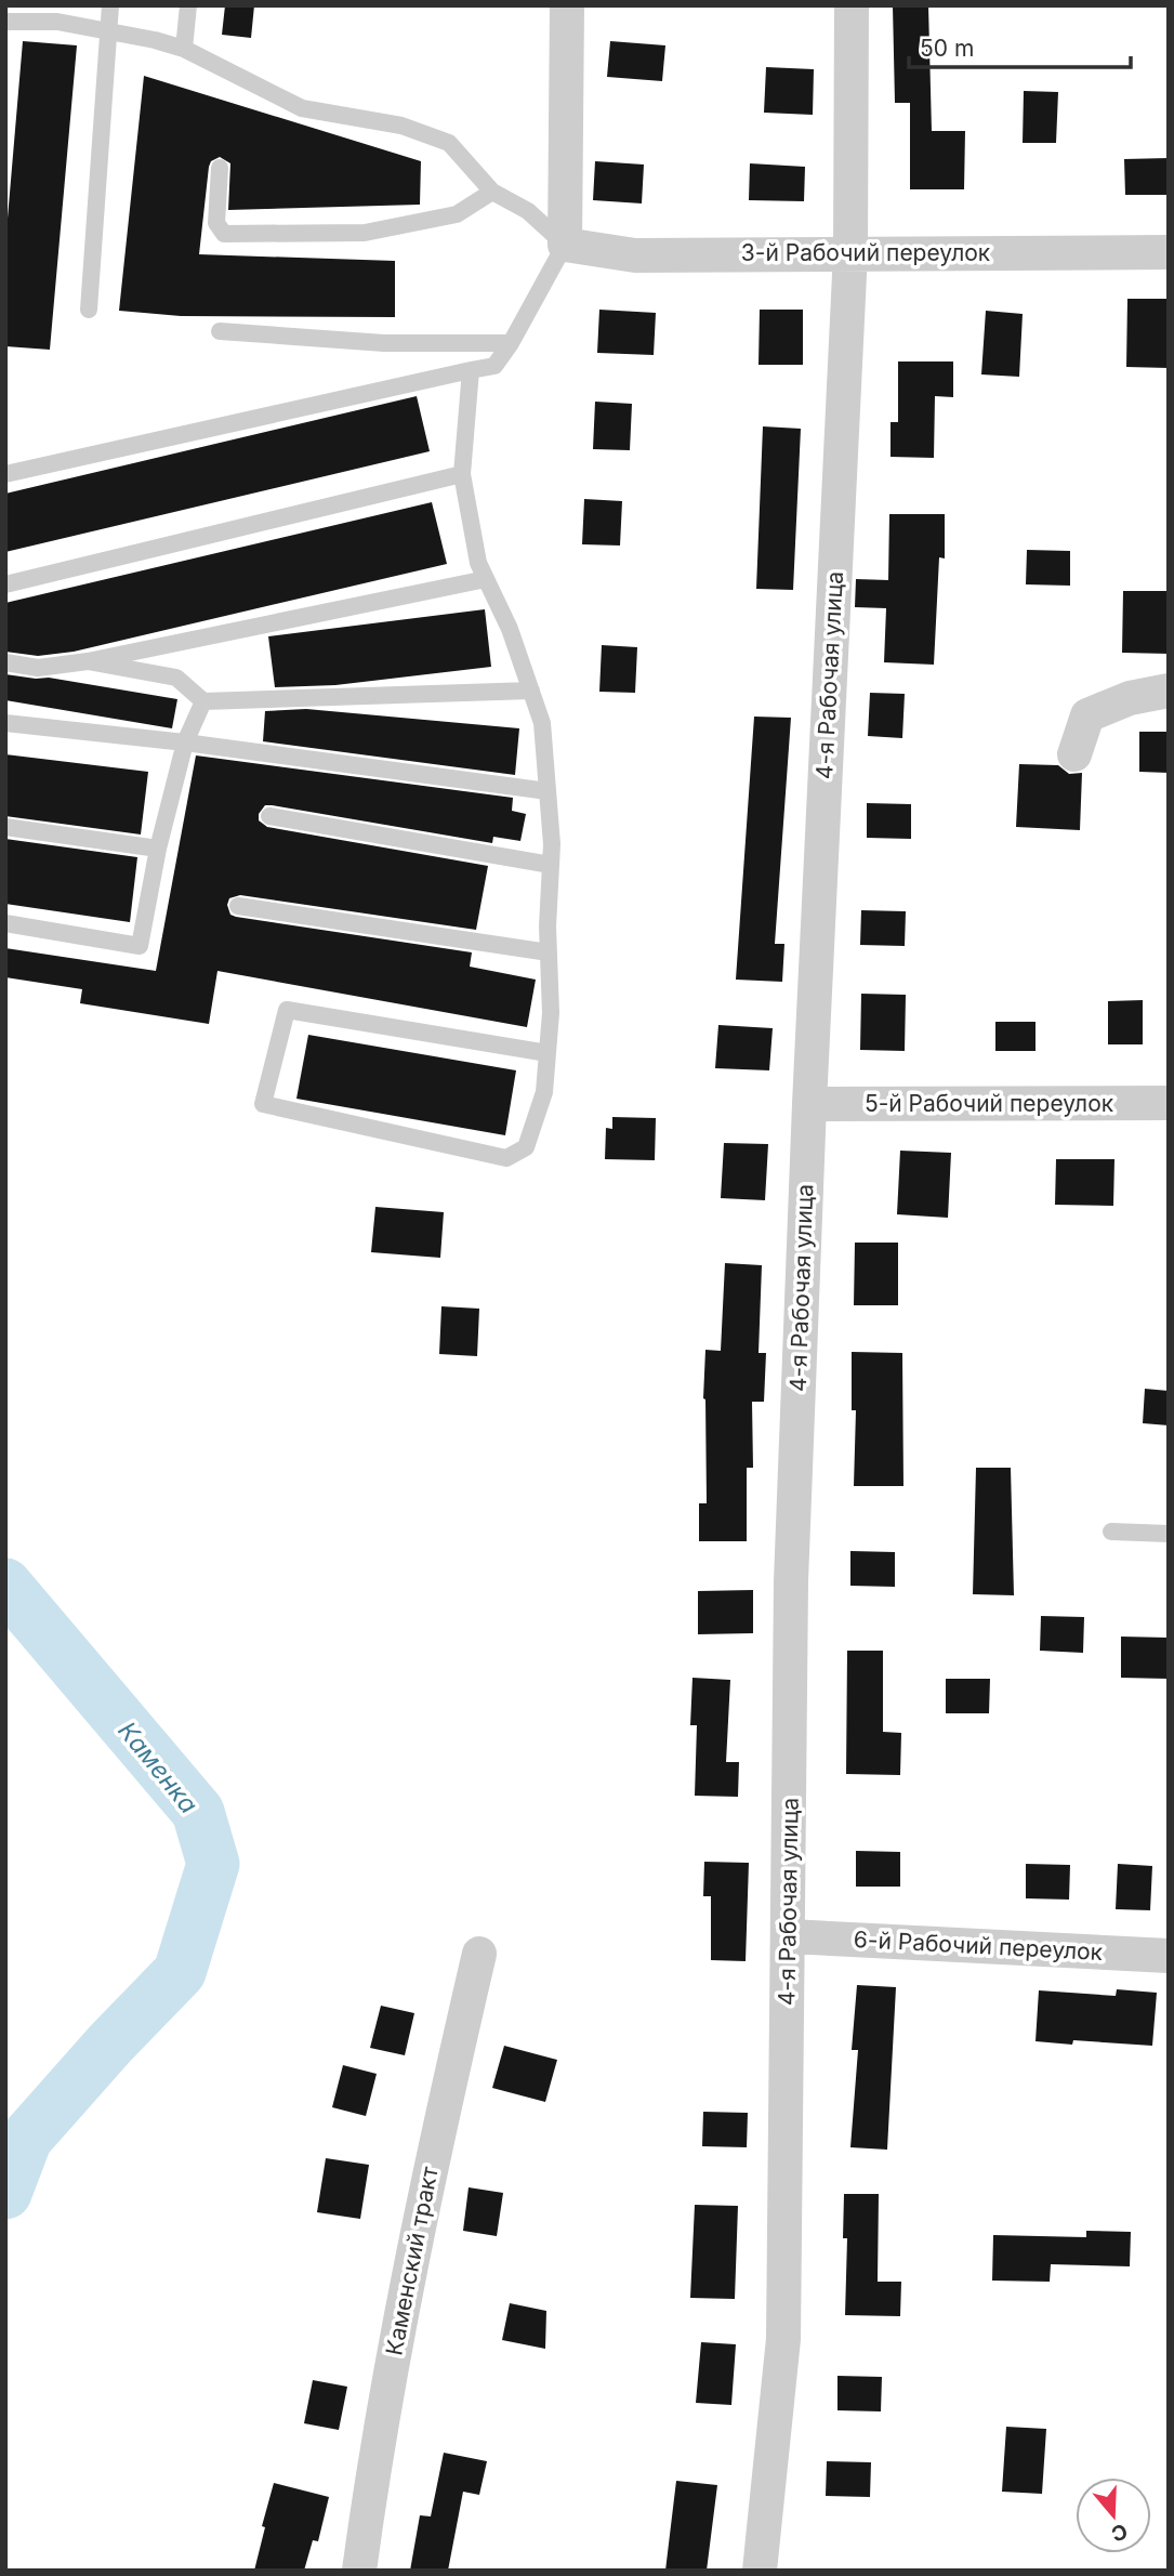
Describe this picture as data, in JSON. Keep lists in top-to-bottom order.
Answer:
{
  "streets": {
    "street": [
      "3-й Рабочий переулок",
      "4-я Рабочая улица",
      "5-й Рабочий переулок",
      "6-й Рабочий переулок",
      "Каменский тракт"
    ]
  },
  "crossings": [
    ["3-й Рабочий переулок", "4-я Рабочая улица"],
    ["4-я Рабочая улица", "5-й Рабочий переулок"],
    ["4-я Рабочая улица", "6-й Рабочий переулок"]
  ],
  "water": ["Каменка"],
  "scale_bar": "50 m",
  "north": "bottom"
}
